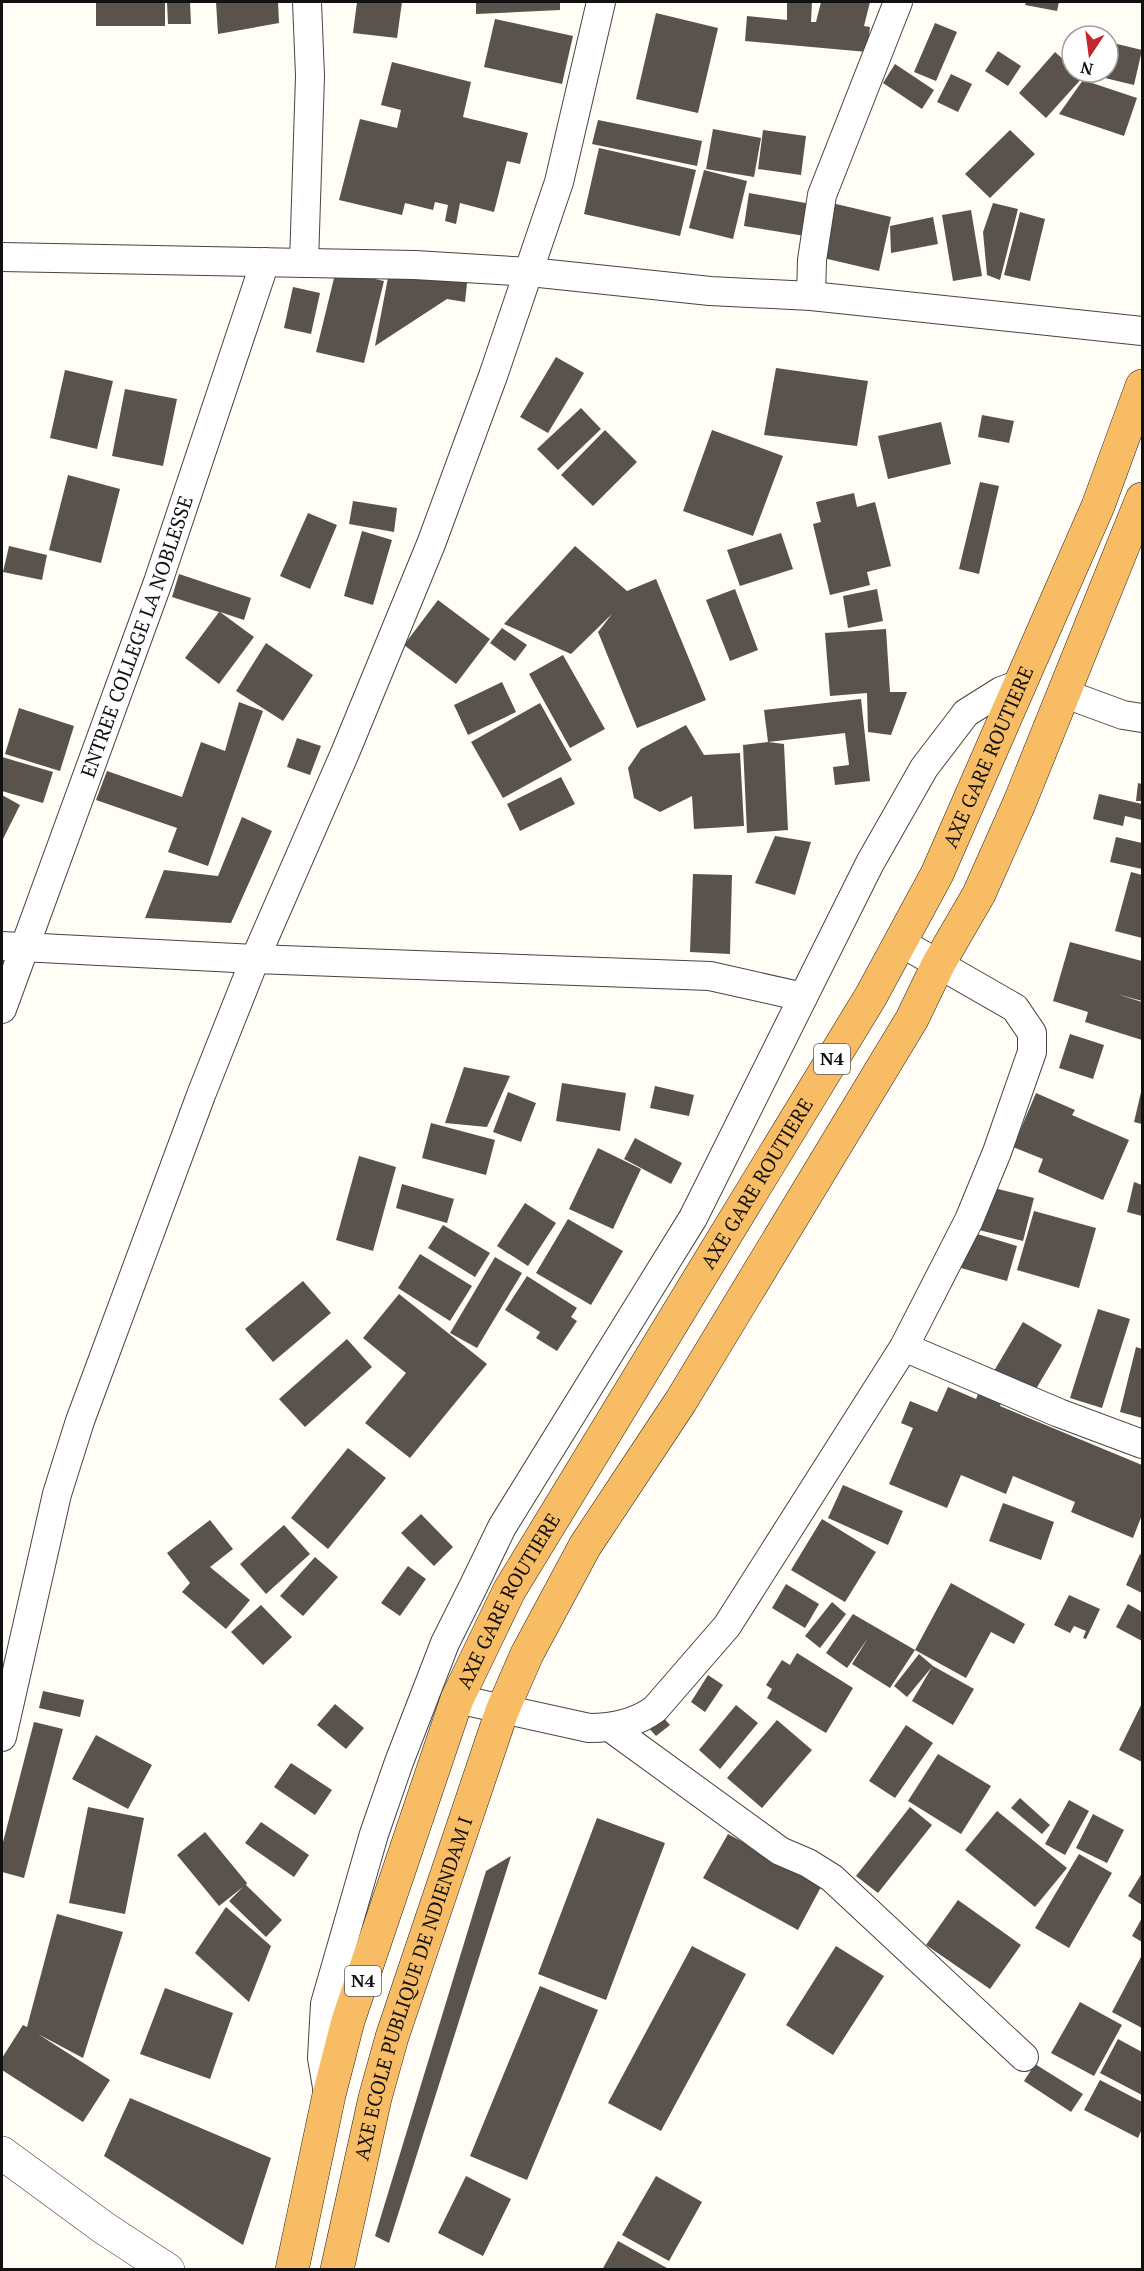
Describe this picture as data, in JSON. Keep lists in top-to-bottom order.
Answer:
{
  "streets": {
    "highway": ["AXE GARE ROUTIERE", "N4", "AXE ECOLE PUBLIQUE DE NDIENDAM I"],
    "street": ["ENTREE COLLEGE LA NOBLESSE"]
  },
  "crossings": [
    ["AXE GARE ROUTIERE", "N4"],
    ["AXE GARE ROUTIERE", "AXE ECOLE PUBLIQUE DE NDIENDAM I"]
  ],
  "north": "bottom"
}
